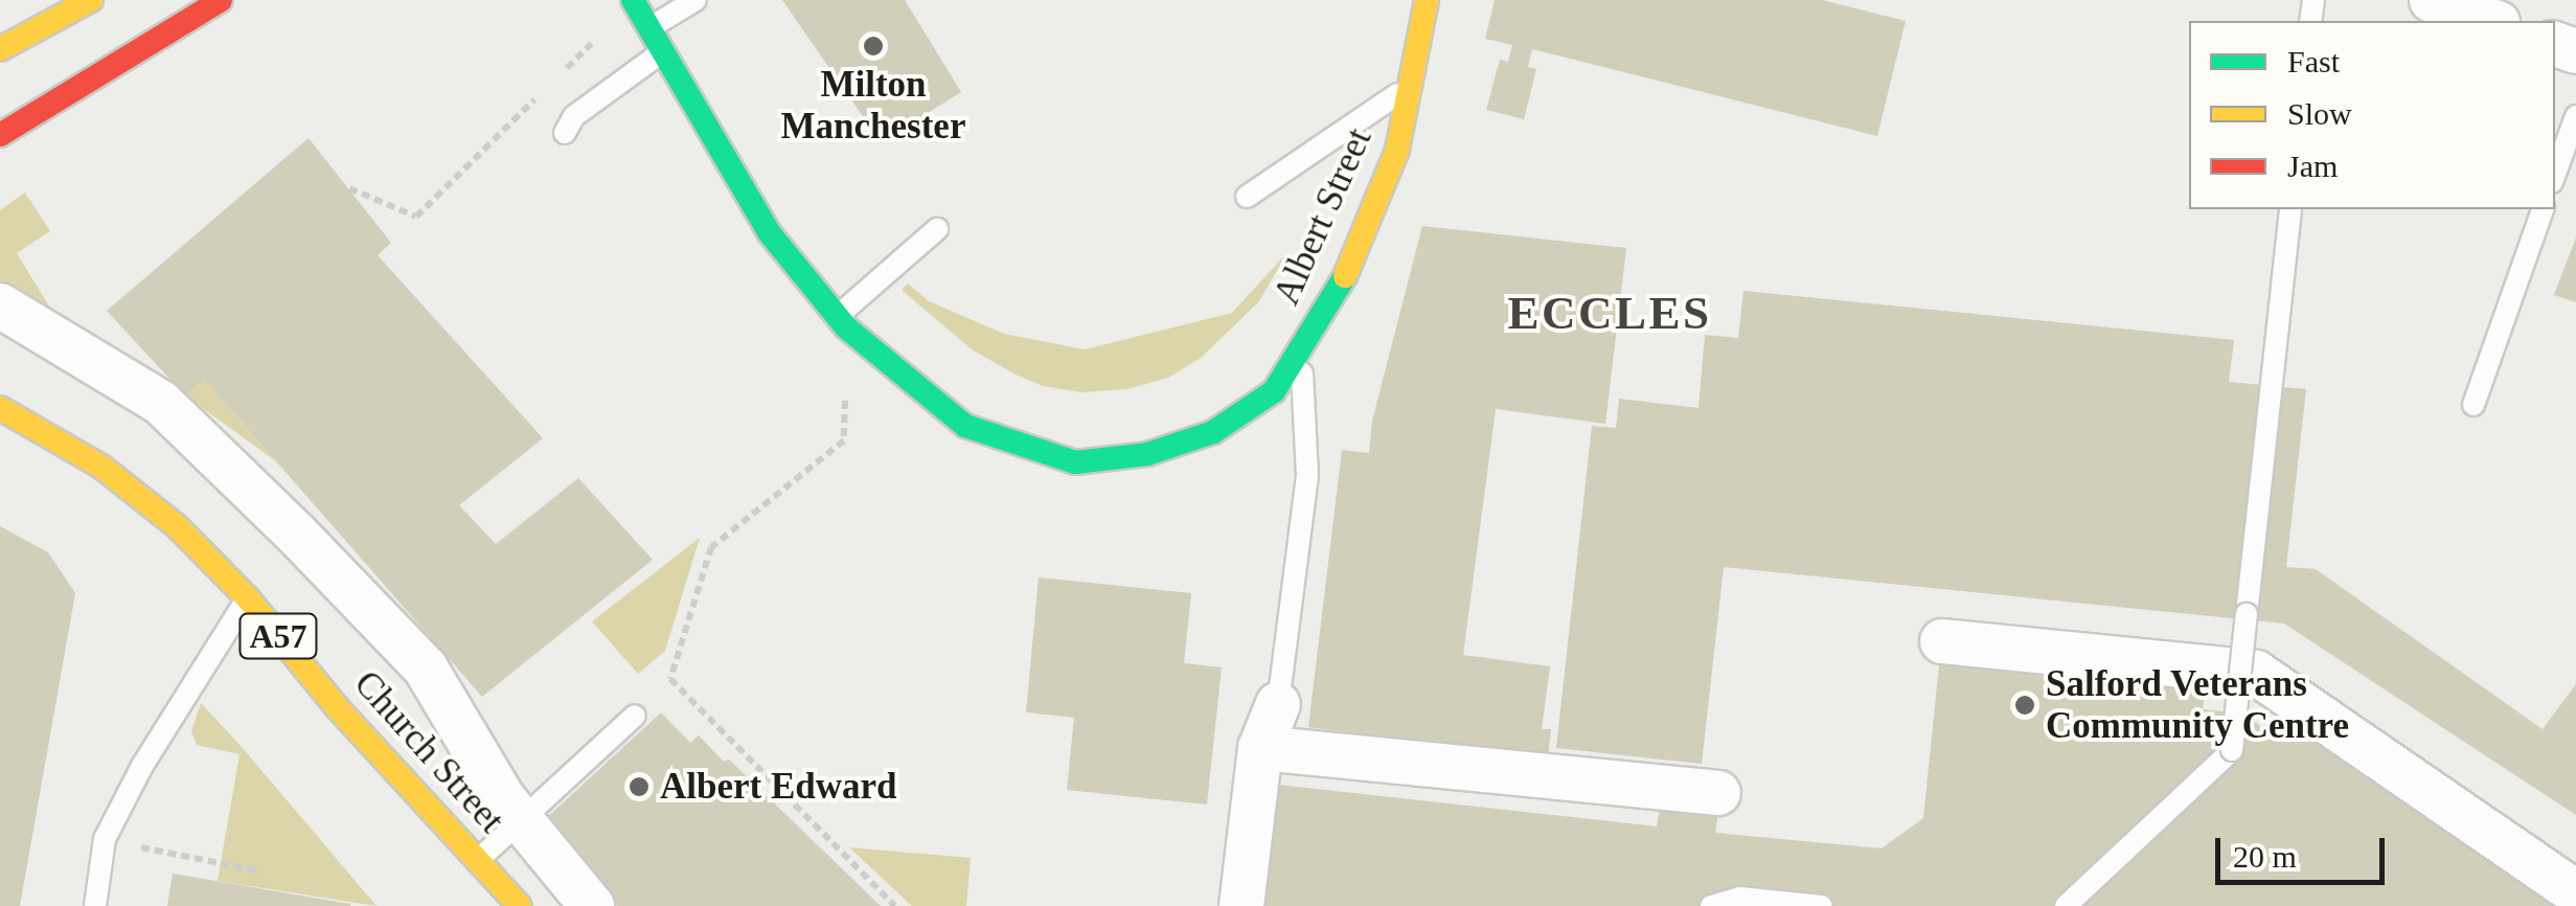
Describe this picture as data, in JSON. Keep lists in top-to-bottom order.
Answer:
{
  "streets": {
    "main road": ["Albert Street", "A57", "Church Street"]
  },
  "districts": ["ECCLES"],
  "places": ["Milton Manchester", "Salford Veterans Community Centre", "Albert Edward"],
  "legend": ["Fast", "Slow", "Jam"],
  "scale_bar": "20 m"
}
